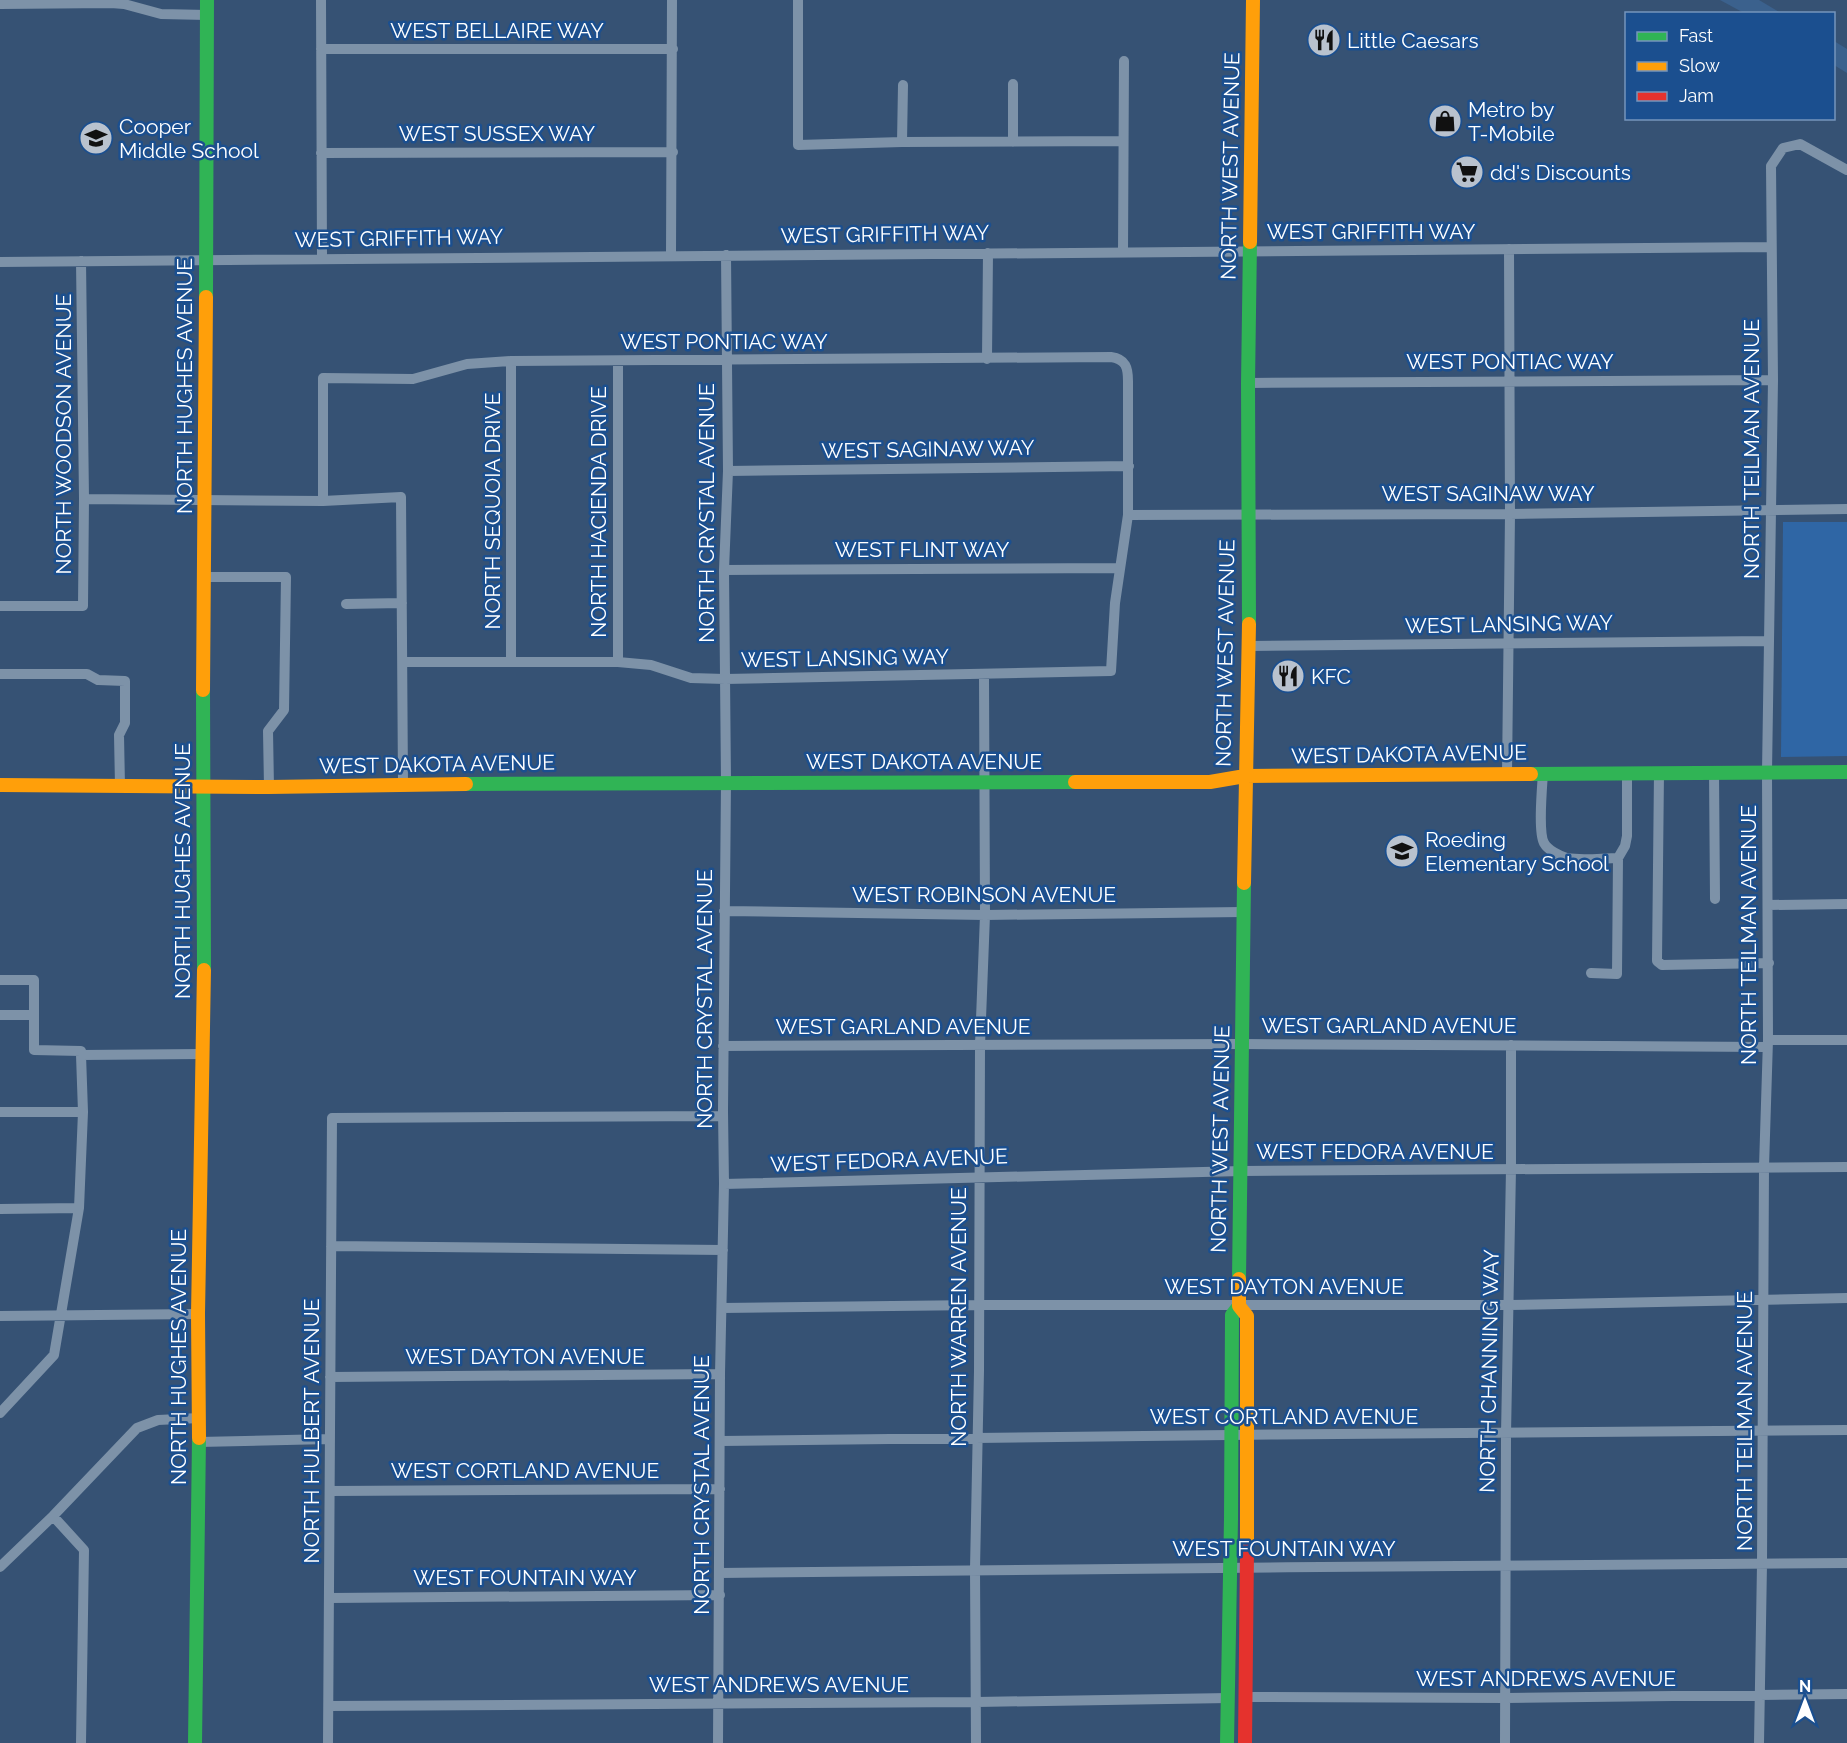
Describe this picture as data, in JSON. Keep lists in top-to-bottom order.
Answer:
{
  "streets": {
    "street": [
      "WEST BELLAIRE WAY",
      "WEST SUSSEX WAY",
      "NORTH WEST AVENUE",
      "WEST GRIFFITH WAY",
      "WEST PONTIAC WAY",
      "NORTH HUGHES AVENUE",
      "NORTH WOODSON AVENUE",
      "WEST SAGINAW WAY",
      "NORTH TEILMAN AVENUE",
      "NORTH SEQUOIA DRIVE",
      "NORTH HACIENDA DRIVE",
      "NORTH CRYSTAL AVENUE",
      "WEST FLINT WAY",
      "WEST LANSING WAY",
      "WEST DAKOTA AVENUE",
      "WEST ROBINSON AVENUE",
      "WEST GARLAND AVENUE",
      "WEST FEDORA AVENUE",
      "WEST DAYTON AVENUE",
      "NORTH WARREN AVENUE",
      "NORTH CHANNING WAY",
      "WEST CORTLAND AVENUE",
      "NORTH HULBERT AVENUE",
      "WEST FOUNTAIN WAY",
      "WEST ANDREWS AVENUE"
    ]
  },
  "crossings": [
    ["NORTH WEST AVENUE", "WEST GRIFFITH WAY"],
    ["NORTH WEST AVENUE", "WEST PONTIAC WAY"],
    ["NORTH WEST AVENUE", "WEST SAGINAW WAY"],
    ["NORTH WEST AVENUE", "WEST LANSING WAY"],
    ["NORTH WEST AVENUE", "WEST DAKOTA AVENUE"],
    ["NORTH WEST AVENUE", "WEST ROBINSON AVENUE"],
    ["NORTH WEST AVENUE", "WEST GARLAND AVENUE"],
    ["NORTH WEST AVENUE", "WEST FEDORA AVENUE"],
    ["NORTH WEST AVENUE", "WEST DAYTON AVENUE"],
    ["NORTH WEST AVENUE", "WEST CORTLAND AVENUE"],
    ["NORTH WEST AVENUE", "WEST FOUNTAIN WAY"],
    ["NORTH WEST AVENUE", "WEST ANDREWS AVENUE"],
    ["WEST GRIFFITH WAY", "NORTH HUGHES AVENUE"],
    ["WEST GRIFFITH WAY", "NORTH WOODSON AVENUE"],
    ["WEST GRIFFITH WAY", "NORTH TEILMAN AVENUE"],
    ["WEST GRIFFITH WAY", "NORTH CRYSTAL AVENUE"],
    ["WEST PONTIAC WAY", "WEST SAGINAW WAY"],
    ["WEST PONTIAC WAY", "NORTH TEILMAN AVENUE"],
    ["WEST PONTIAC WAY", "NORTH SEQUOIA DRIVE"],
    ["WEST PONTIAC WAY", "NORTH HACIENDA DRIVE"],
    ["WEST PONTIAC WAY", "NORTH CRYSTAL AVENUE"],
    ["NORTH HUGHES AVENUE", "WEST DAKOTA AVENUE"],
    ["WEST SAGINAW WAY", "NORTH TEILMAN AVENUE"],
    ["WEST SAGINAW WAY", "NORTH CRYSTAL AVENUE"],
    ["NORTH TEILMAN AVENUE", "WEST LANSING WAY"],
    ["NORTH TEILMAN AVENUE", "WEST DAKOTA AVENUE"],
    ["NORTH TEILMAN AVENUE", "WEST GARLAND AVENUE"],
    ["NORTH TEILMAN AVENUE", "WEST FEDORA AVENUE"],
    ["NORTH TEILMAN AVENUE", "WEST DAYTON AVENUE"],
    ["NORTH TEILMAN AVENUE", "WEST CORTLAND AVENUE"],
    ["NORTH TEILMAN AVENUE", "WEST FOUNTAIN WAY"],
    ["NORTH TEILMAN AVENUE", "WEST ANDREWS AVENUE"],
    ["NORTH SEQUOIA DRIVE", "WEST LANSING WAY"],
    ["NORTH HACIENDA DRIVE", "WEST LANSING WAY"],
    ["NORTH CRYSTAL AVENUE", "WEST FLINT WAY"],
    ["NORTH CRYSTAL AVENUE", "WEST LANSING WAY"],
    ["NORTH CRYSTAL AVENUE", "WEST DAKOTA AVENUE"],
    ["NORTH CRYSTAL AVENUE", "WEST ROBINSON AVENUE"],
    ["NORTH CRYSTAL AVENUE", "WEST GARLAND AVENUE"],
    ["NORTH CRYSTAL AVENUE", "WEST FEDORA AVENUE"],
    ["NORTH CRYSTAL AVENUE", "WEST DAYTON AVENUE"],
    ["NORTH CRYSTAL AVENUE", "WEST CORTLAND AVENUE"],
    ["NORTH CRYSTAL AVENUE", "NORTH HULBERT AVENUE"],
    ["NORTH CRYSTAL AVENUE", "WEST FOUNTAIN WAY"],
    ["NORTH CRYSTAL AVENUE", "WEST ANDREWS AVENUE"],
    ["WEST FLINT WAY", "WEST LANSING WAY"],
    ["WEST LANSING WAY", "NORTH WARREN AVENUE"],
    ["WEST DAKOTA AVENUE", "NORTH WARREN AVENUE"],
    ["WEST ROBINSON AVENUE", "NORTH WARREN AVENUE"],
    ["WEST GARLAND AVENUE", "NORTH WARREN AVENUE"],
    ["WEST GARLAND AVENUE", "NORTH CHANNING WAY"],
    ["WEST FEDORA AVENUE", "NORTH WARREN AVENUE"],
    ["WEST FEDORA AVENUE", "NORTH CHANNING WAY"],
    ["WEST DAYTON AVENUE", "NORTH WARREN AVENUE"],
    ["WEST DAYTON AVENUE", "NORTH CHANNING WAY"],
    ["WEST DAYTON AVENUE", "NORTH HULBERT AVENUE"],
    ["NORTH WARREN AVENUE", "WEST CORTLAND AVENUE"],
    ["NORTH WARREN AVENUE", "WEST FOUNTAIN WAY"],
    ["NORTH WARREN AVENUE", "WEST ANDREWS AVENUE"],
    ["NORTH CHANNING WAY", "WEST CORTLAND AVENUE"],
    ["NORTH CHANNING WAY", "WEST FOUNTAIN WAY"],
    ["NORTH CHANNING WAY", "WEST ANDREWS AVENUE"],
    ["WEST CORTLAND AVENUE", "NORTH HULBERT AVENUE"],
    ["NORTH HULBERT AVENUE", "WEST FOUNTAIN WAY"],
    ["NORTH HULBERT AVENUE", "WEST ANDREWS AVENUE"]
  ],
  "places": {
    "restaurant": ["Little Caesars", "KFC"],
    "shop": ["Metro by T-Mobile"],
    "school or university": ["Cooper Middle School", "Roeding Elementary School"],
    "supermarket": ["dd's Discounts"]
  },
  "legend": ["Fast", "Slow", "Jam"],
  "north": "top"
}
